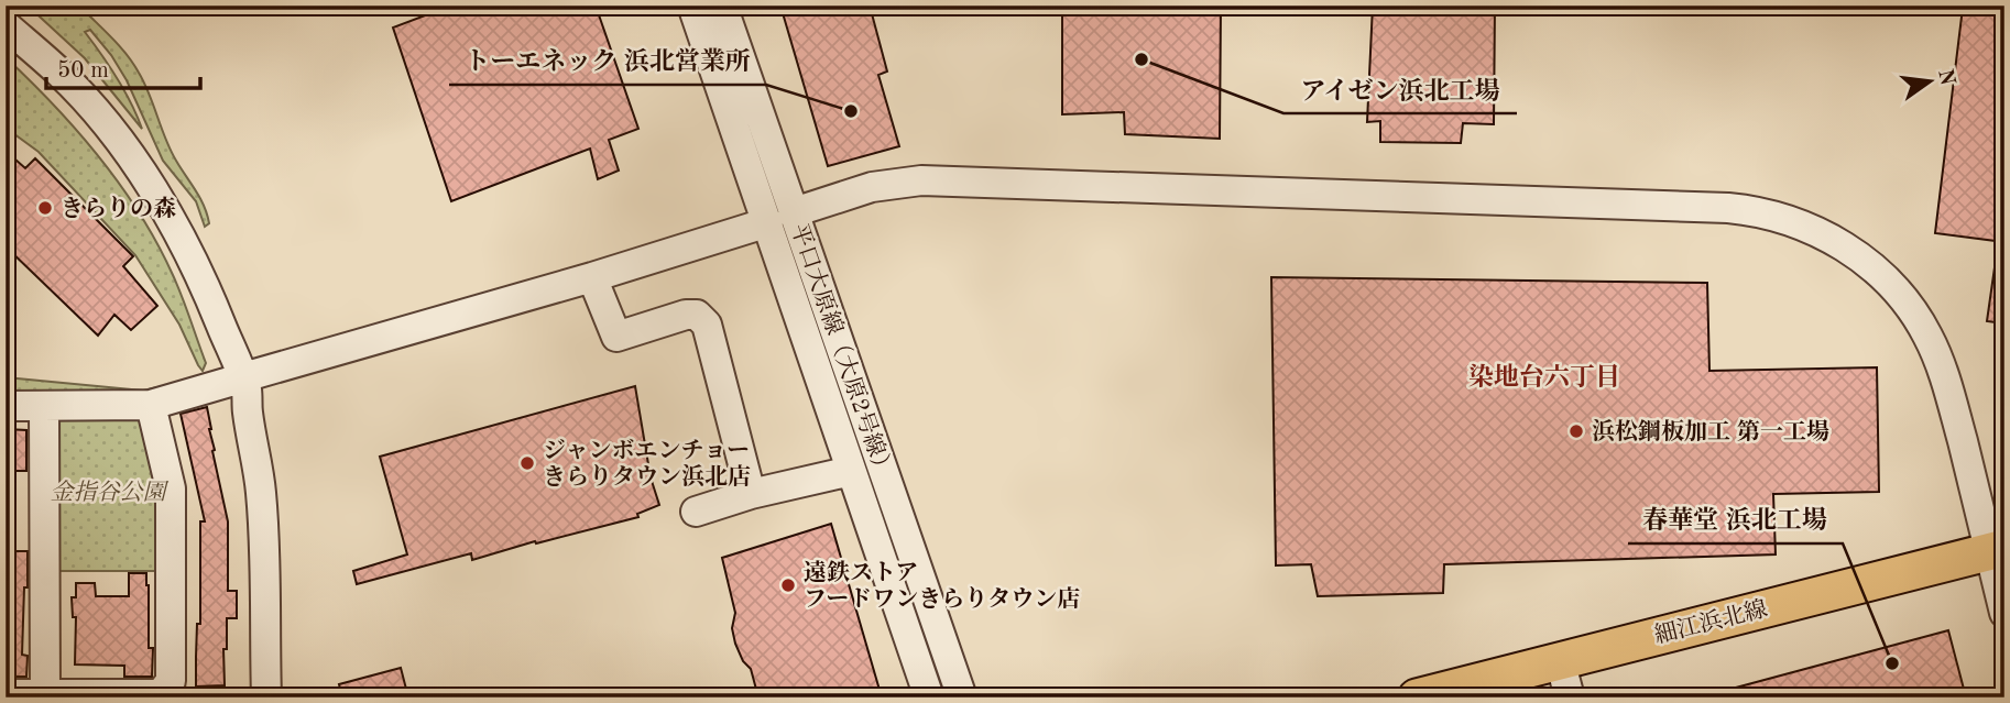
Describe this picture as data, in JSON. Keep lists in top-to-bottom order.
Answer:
{
  "streets": {
    "main road": ["細江浜北線"],
    "street": ["平口大原線（大原2号線）"]
  },
  "districts": ["染地台六丁目"],
  "parks": ["金指谷公園"],
  "places": [
    "アイゼン浜北工場",
    "トーエネック 浜北営業所",
    "きらりの森",
    "浜松鋼板加工 第一工場",
    "ジャンボエンチョー きらりタウン浜北店",
    "遠鉄ストア フードワンきらりタウン店",
    "春華堂 浜北工場"
  ],
  "scale_bar": "50 m",
  "north": "right"
}
